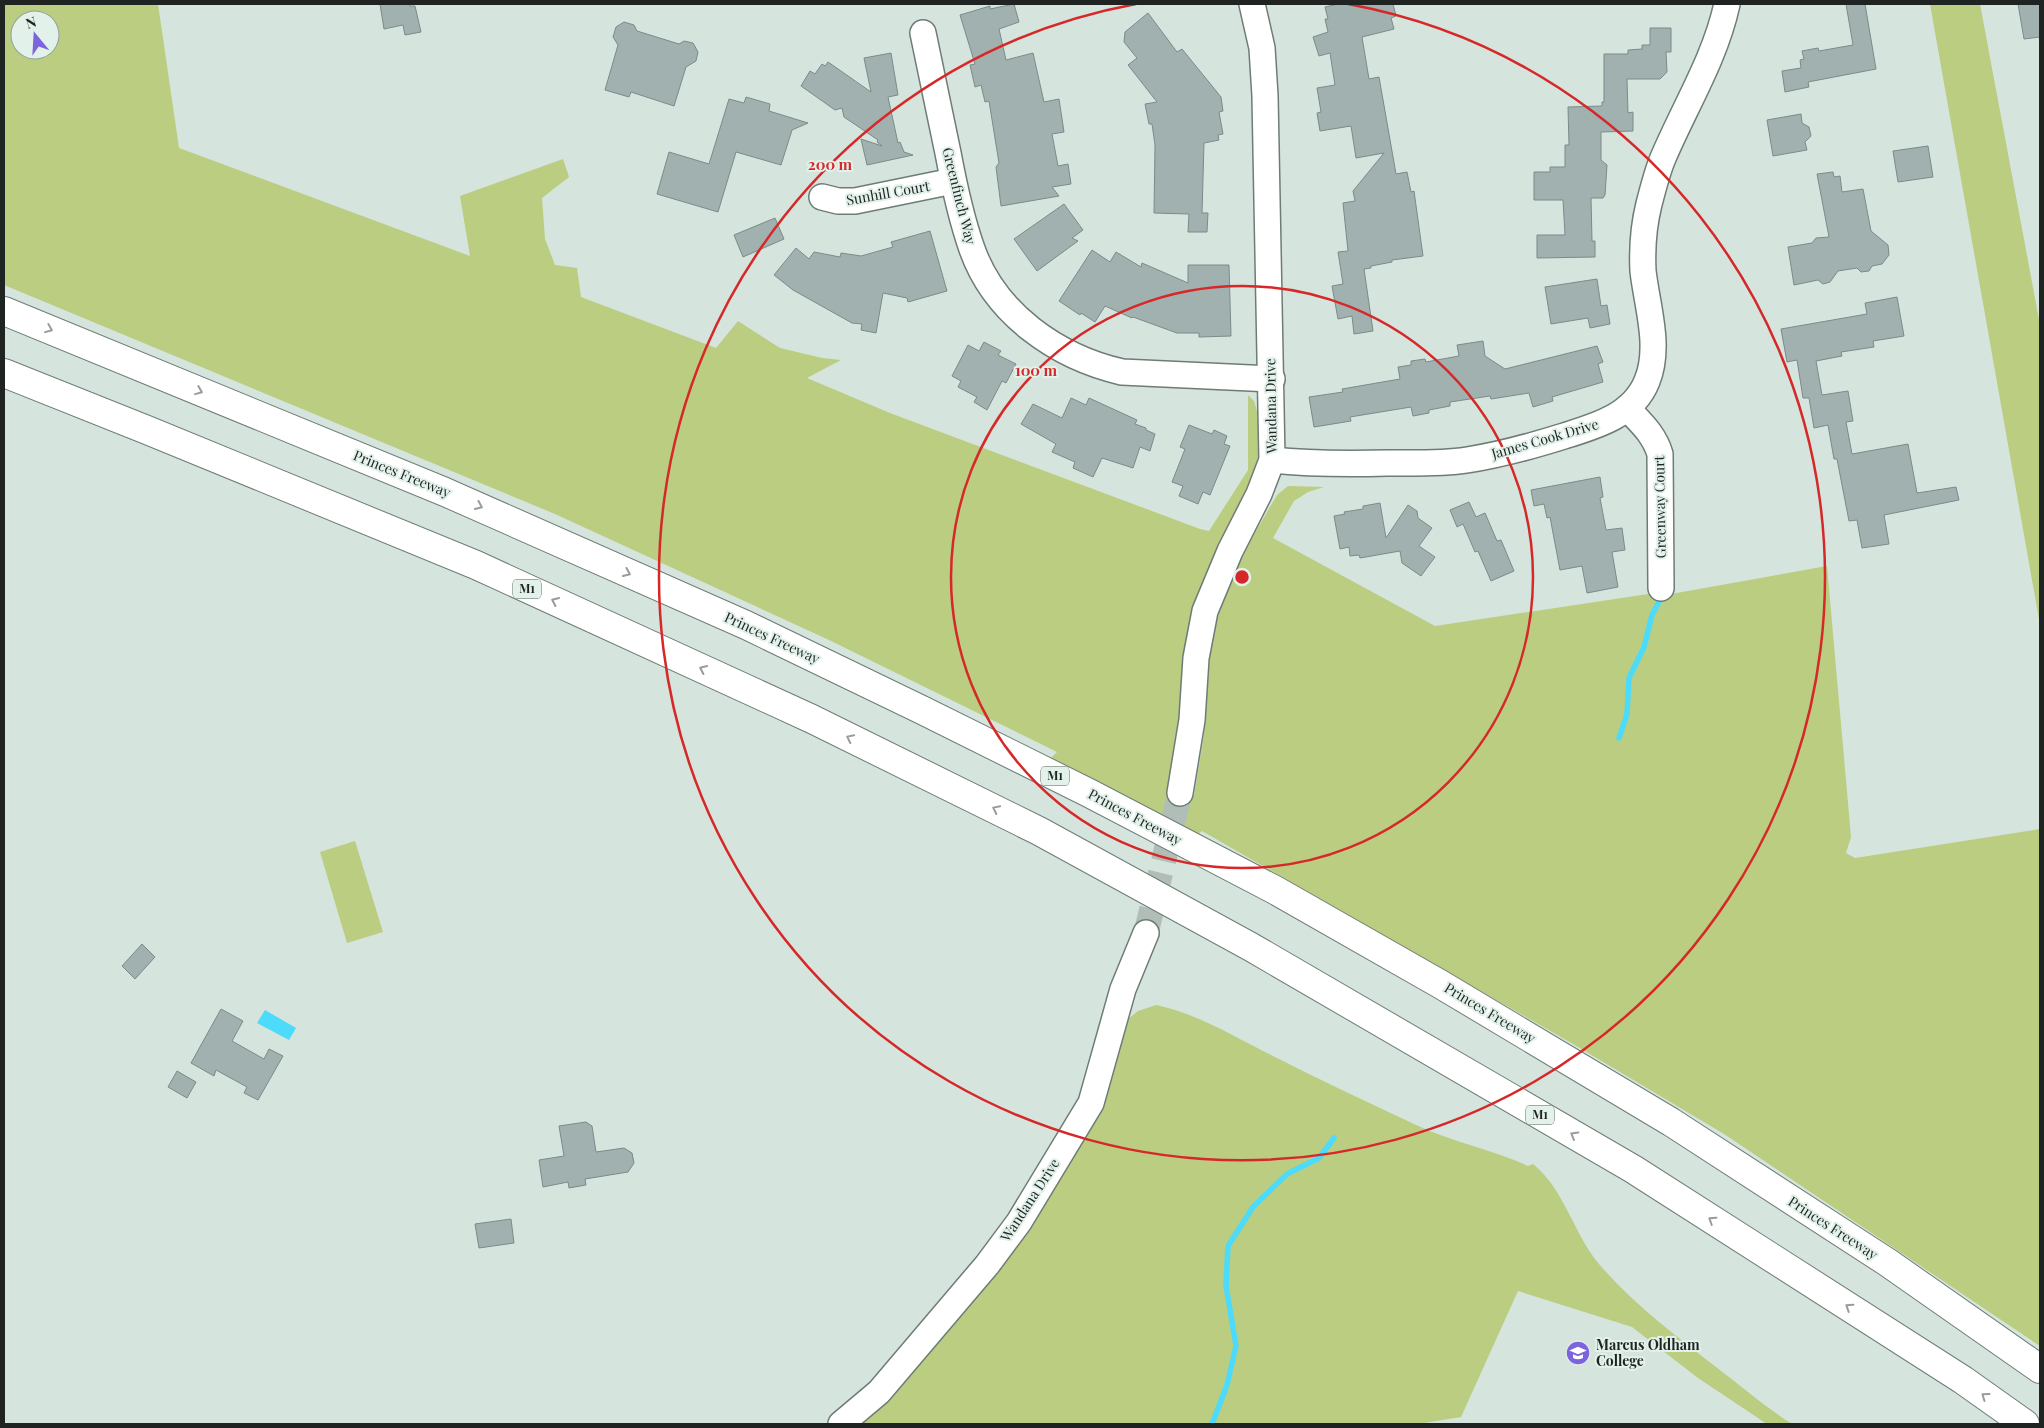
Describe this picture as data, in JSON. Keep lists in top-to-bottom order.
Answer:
{
  "streets": {
    "highway": ["Princes Freeway", "M1"],
    "street": [
      "Sunhill Court",
      "Greenfinch Way",
      "Wandana Drive",
      "James Cook Drive",
      "Greenway Court"
    ]
  },
  "crossings": [
    ["Sunhill Court", "Greenfinch Way"],
    ["Greenfinch Way", "Wandana Drive"],
    ["Wandana Drive", "James Cook Drive"],
    ["James Cook Drive", "Greenway Court"]
  ],
  "places": {
    "school or university": ["Marcus Oldham College"]
  },
  "north": "top",
  "rings": ["200 m", "100 m"]
}
